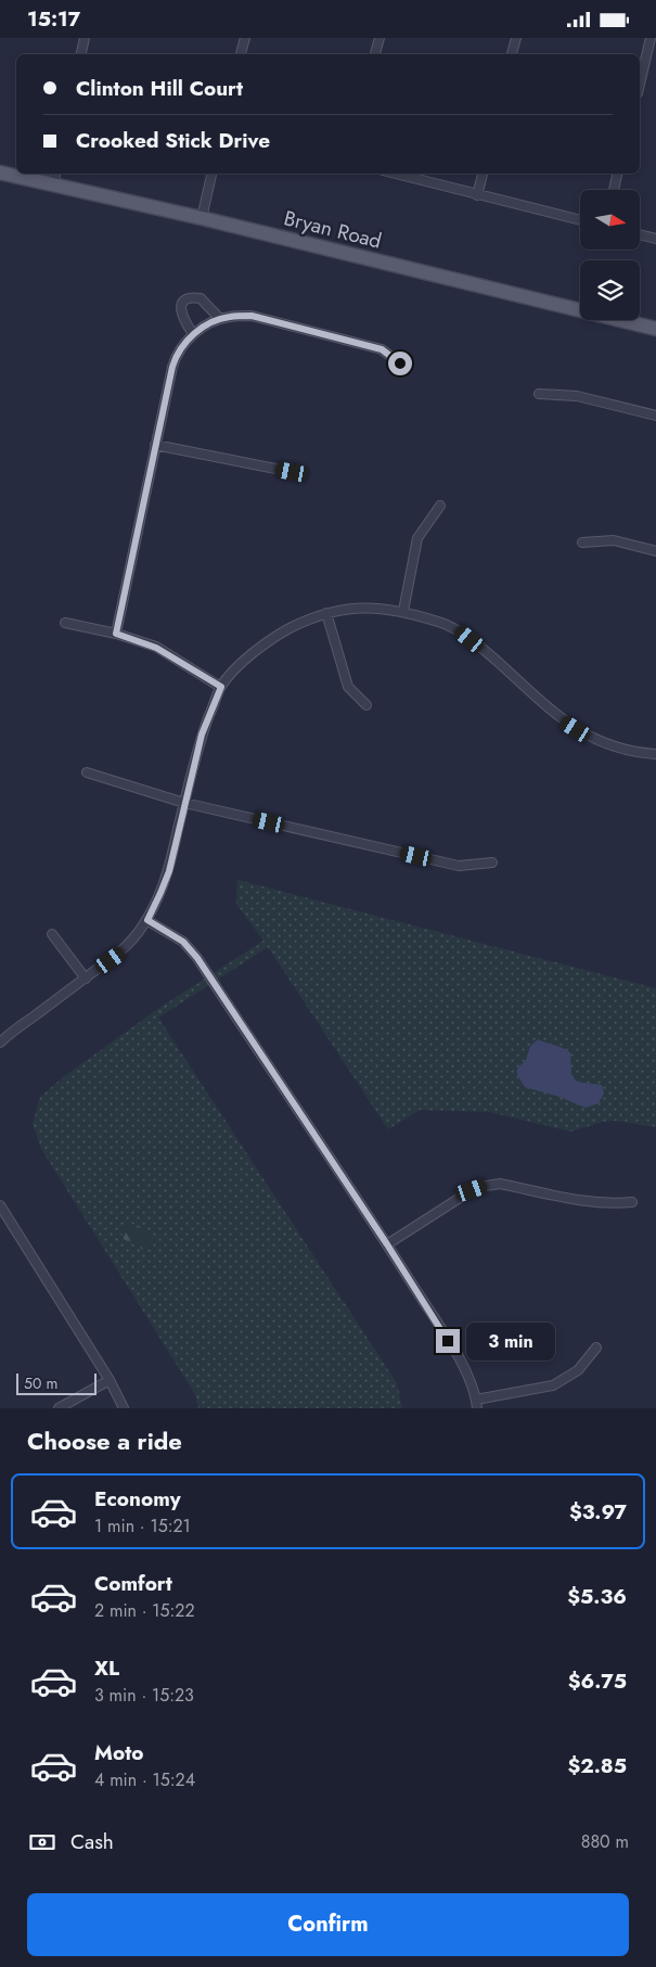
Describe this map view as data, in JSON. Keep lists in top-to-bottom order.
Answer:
{
  "streets": {
    "main road": ["Bryan Road"]
  },
  "scale_bar": "50 m",
  "north": "right",
  "page": {
    "status": "15:17",
    "banner": ["Clinton Hill Court", "Crooked Stick Drive"],
    "bubble": "3 min",
    "scale": "50 m",
    "heading": "Choose a ride",
    "list": [
      {
        "name": "Economy",
        "note": "1 min · 15:21",
        "value": "$3.97"
      },
      {
        "name": "Comfort",
        "note": "2 min · 15:22",
        "value": "$5.36"
      },
      {
        "name": "XL",
        "note": "3 min · 15:23",
        "value": "$6.75"
      },
      {
        "name": "Moto",
        "note": "4 min · 15:24",
        "value": "$2.85"
      }
    ],
    "pay": ["Cash", "880 m"],
    "buttons": "Confirm"
  }
}
